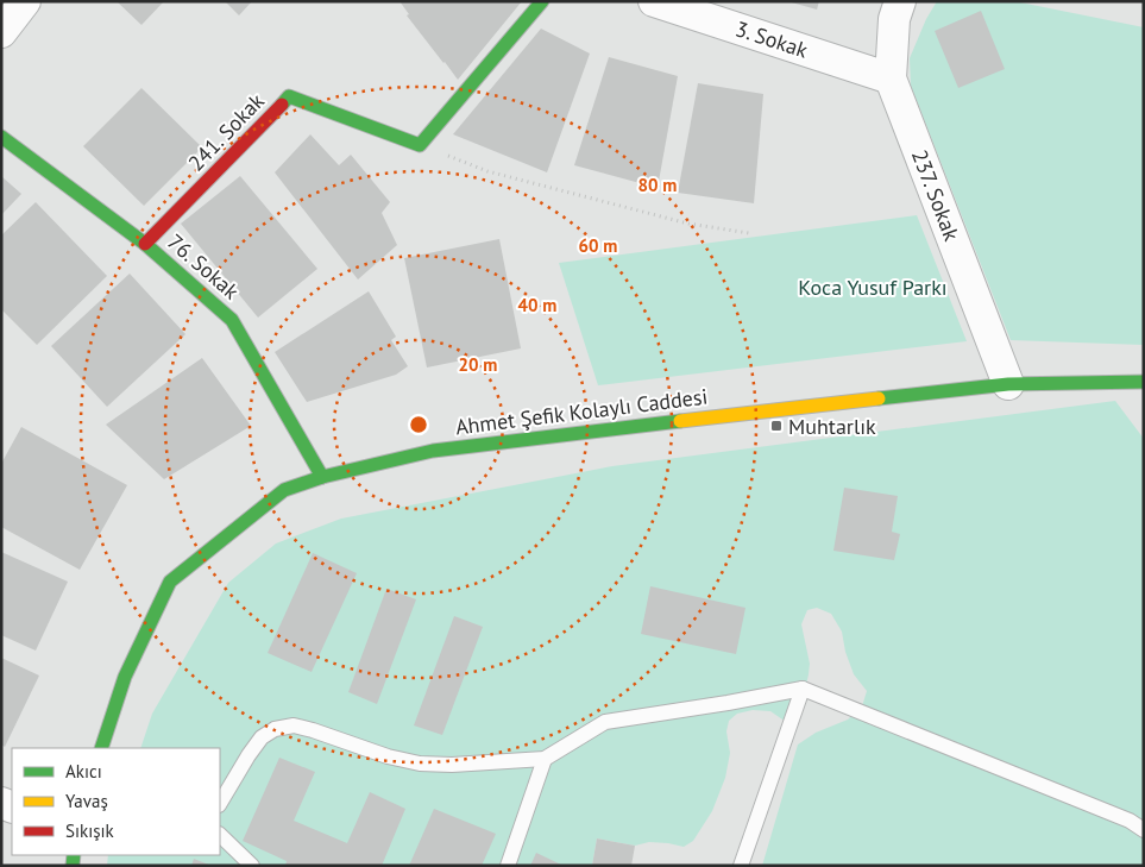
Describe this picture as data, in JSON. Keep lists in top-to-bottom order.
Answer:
{
  "streets": {
    "main road": ["241. Sokak", "76. Sokak", "Ahmet Şefik Kolaylı Caddesi"],
    "street": ["3. Sokak", "237. Sokak"]
  },
  "crossings": [
    ["3. Sokak", "237. Sokak"],
    ["241. Sokak", "76. Sokak"],
    ["237. Sokak", "Ahmet Şefik Kolaylı Caddesi"],
    ["76. Sokak", "Ahmet Şefik Kolaylı Caddesi"]
  ],
  "parks": ["Koca Yusuf Parkı"],
  "places": {
    "transit": ["Muhtarlık"]
  },
  "legend": ["Akıcı", "Yavaş", "Sıkışık"],
  "rings": [
    "80 m",
    "60 m",
    "40 m",
    "20 m"
  ]
}
